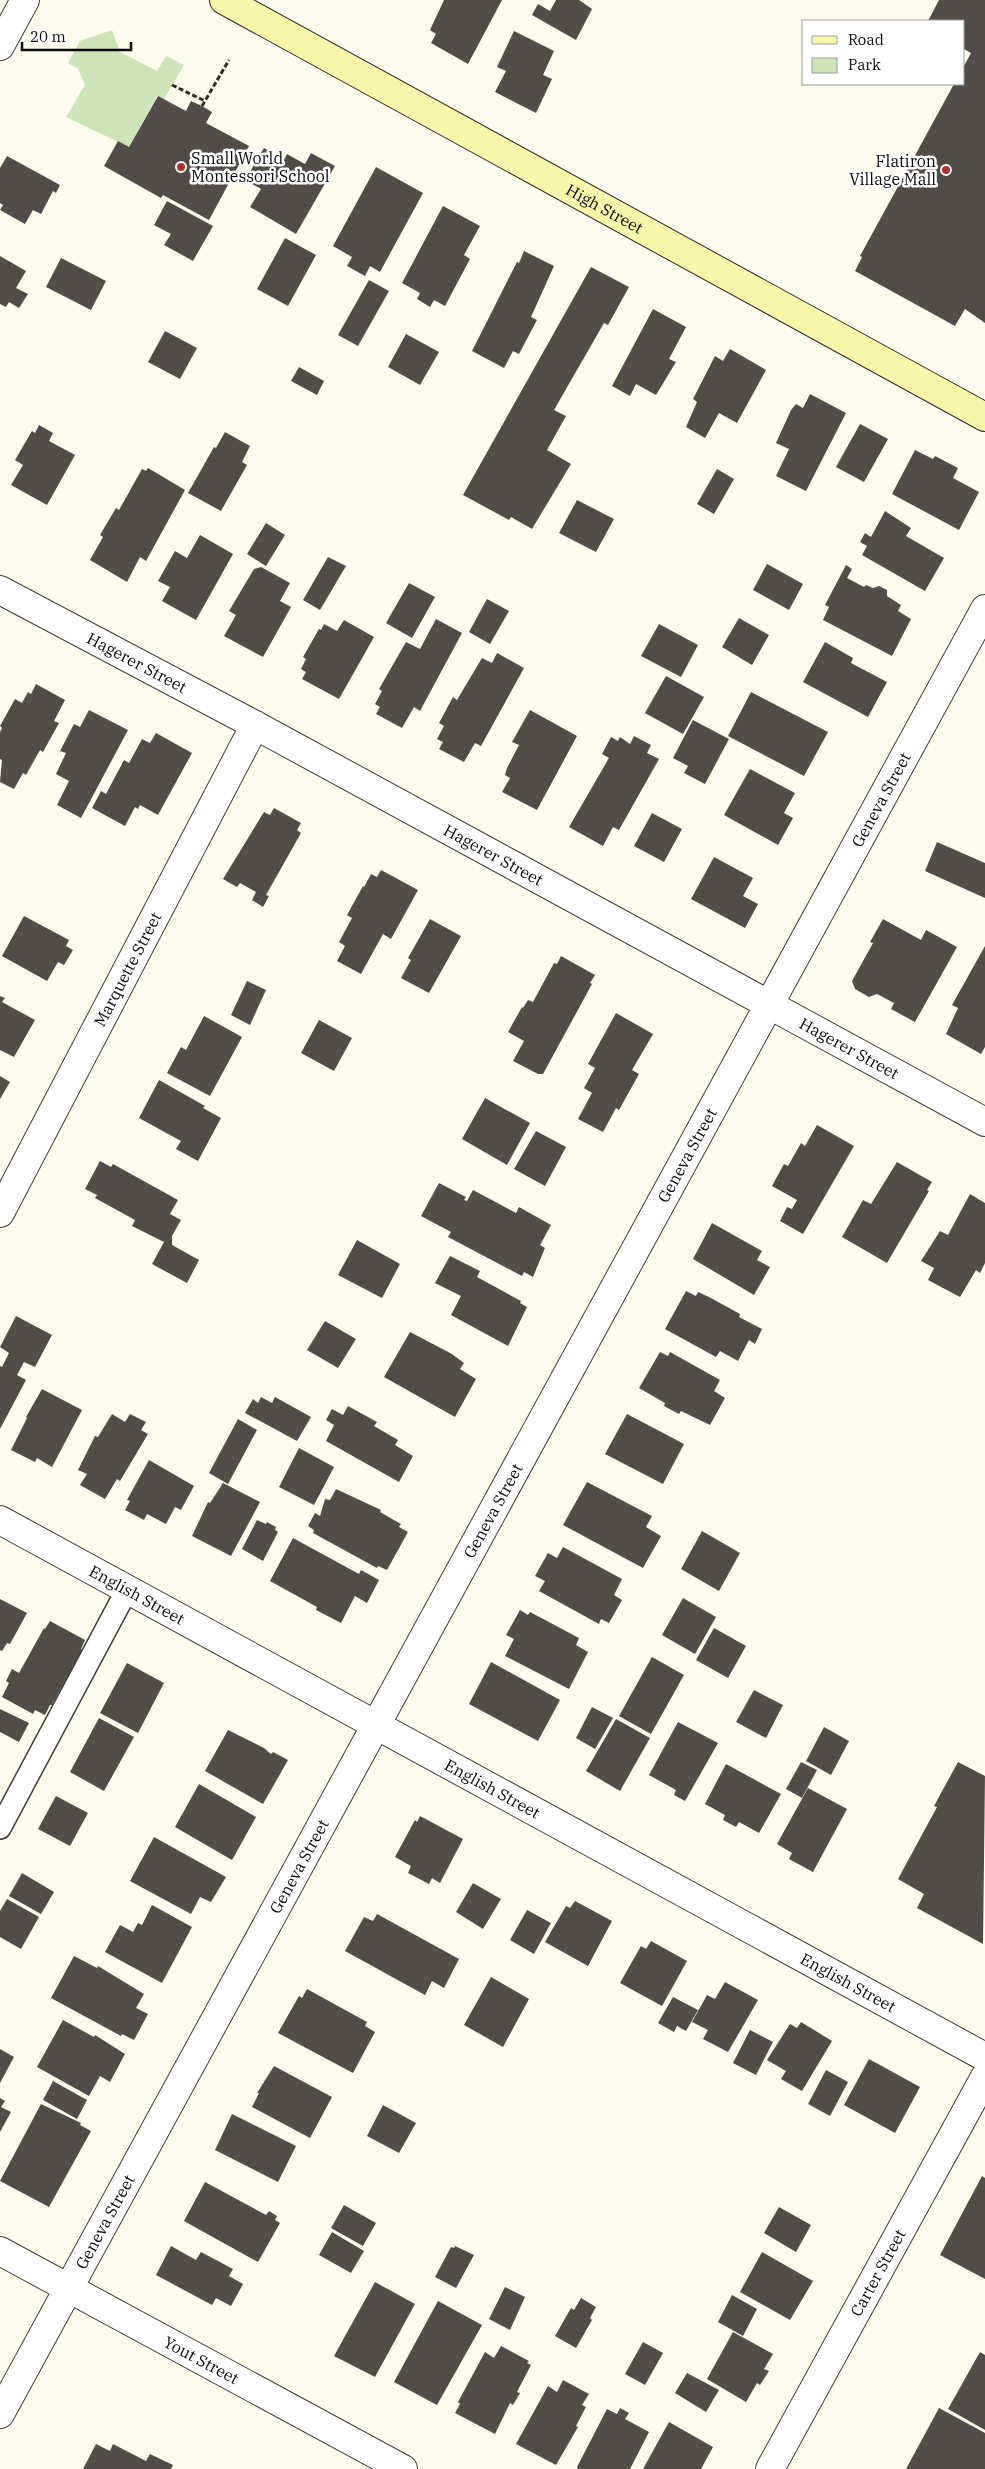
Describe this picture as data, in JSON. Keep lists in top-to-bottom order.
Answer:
{
  "streets": {
    "main road": ["High Street"],
    "street": [
      "Hagerer Street",
      "Geneva Street",
      "Marquette Street",
      "English Street",
      "Carter Street",
      "Yout Street"
    ]
  },
  "crossings": [
    ["Hagerer Street", "Geneva Street"],
    ["Hagerer Street", "Marquette Street"],
    ["Geneva Street", "English Street"],
    ["Geneva Street", "Yout Street"]
  ],
  "places": ["Small World Montessori School", "Flatiron Village Mall"],
  "legend": ["Road", "Park"],
  "scale_bar": "20 m"
}
